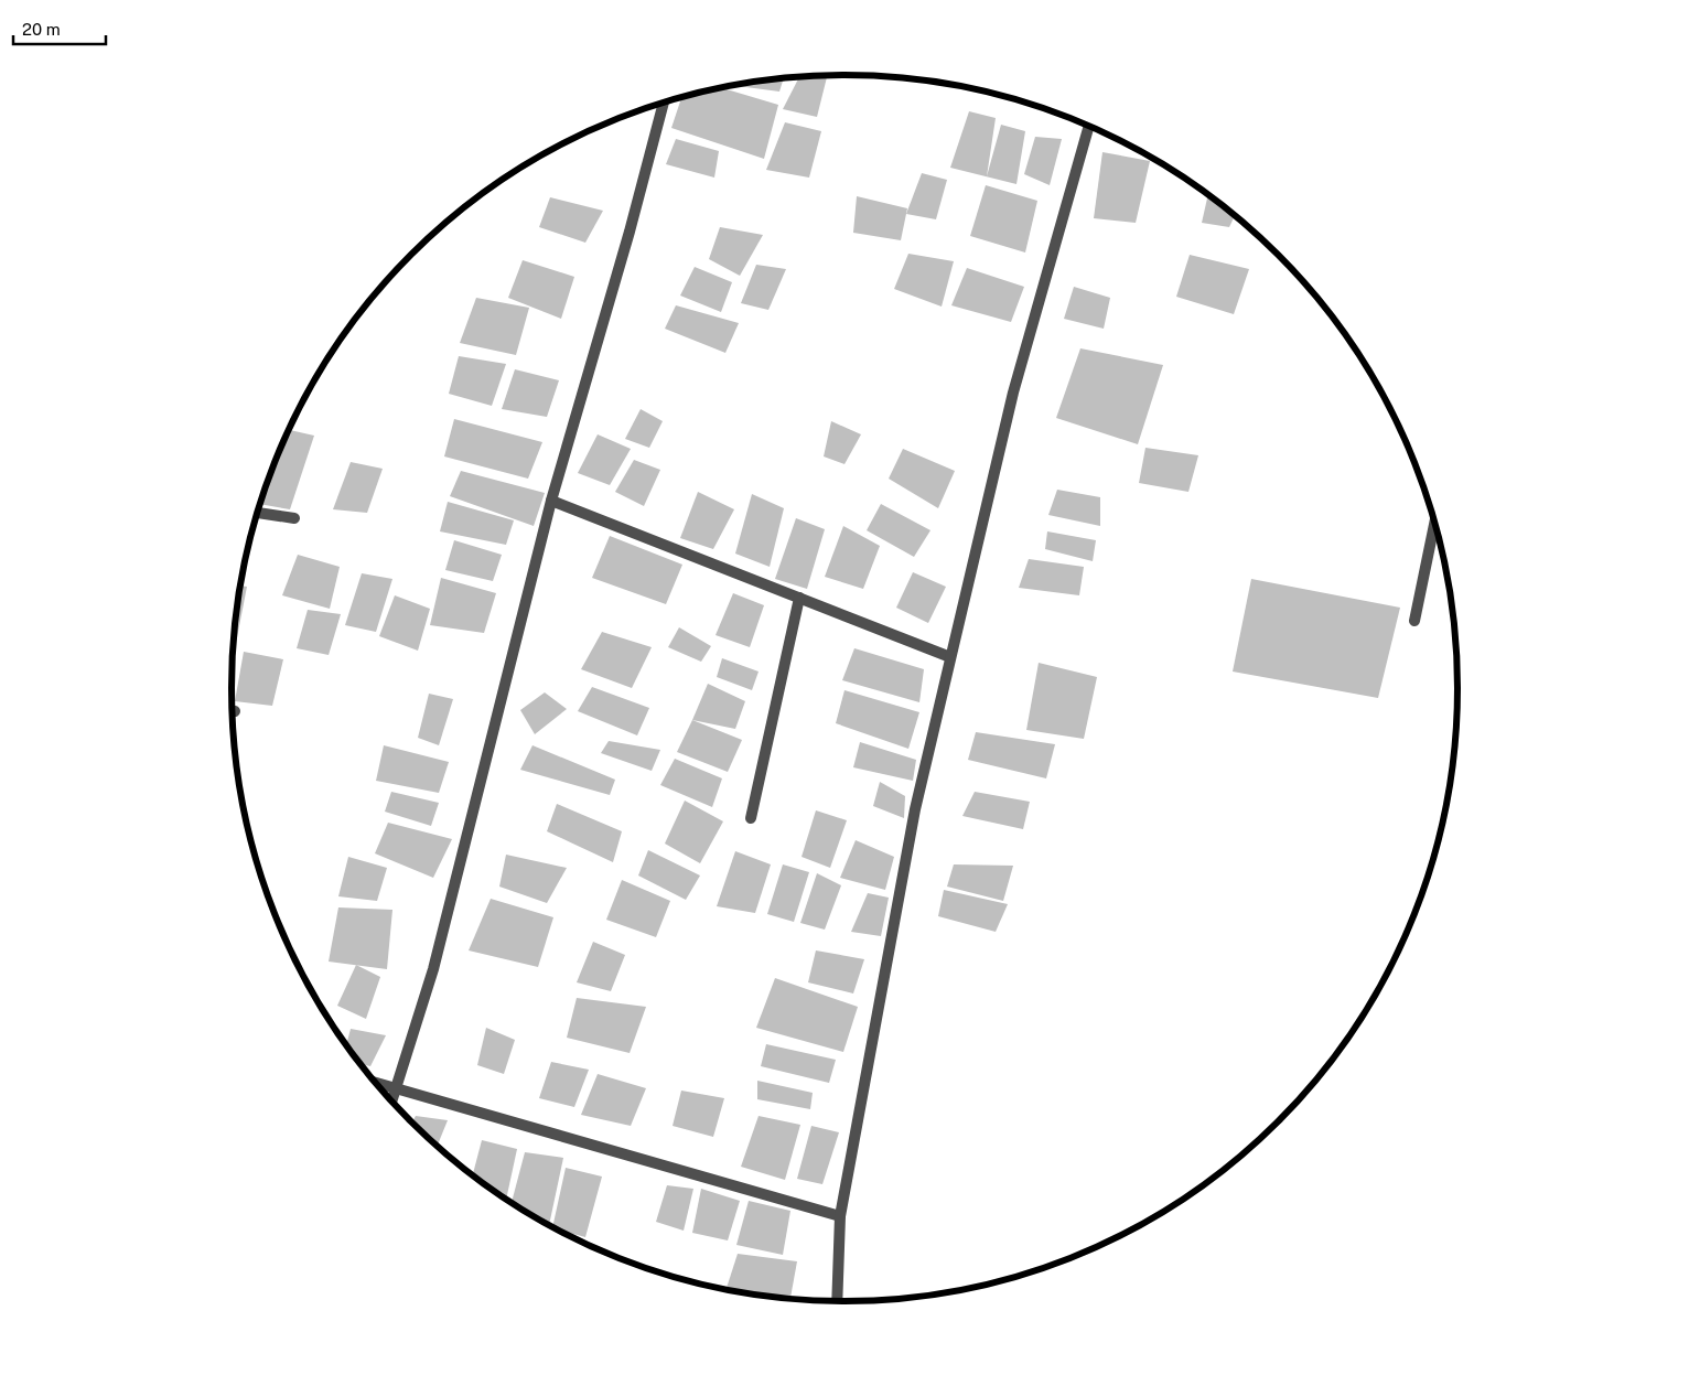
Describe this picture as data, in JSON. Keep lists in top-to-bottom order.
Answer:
{
  "scale_bar": "20 m"
}
